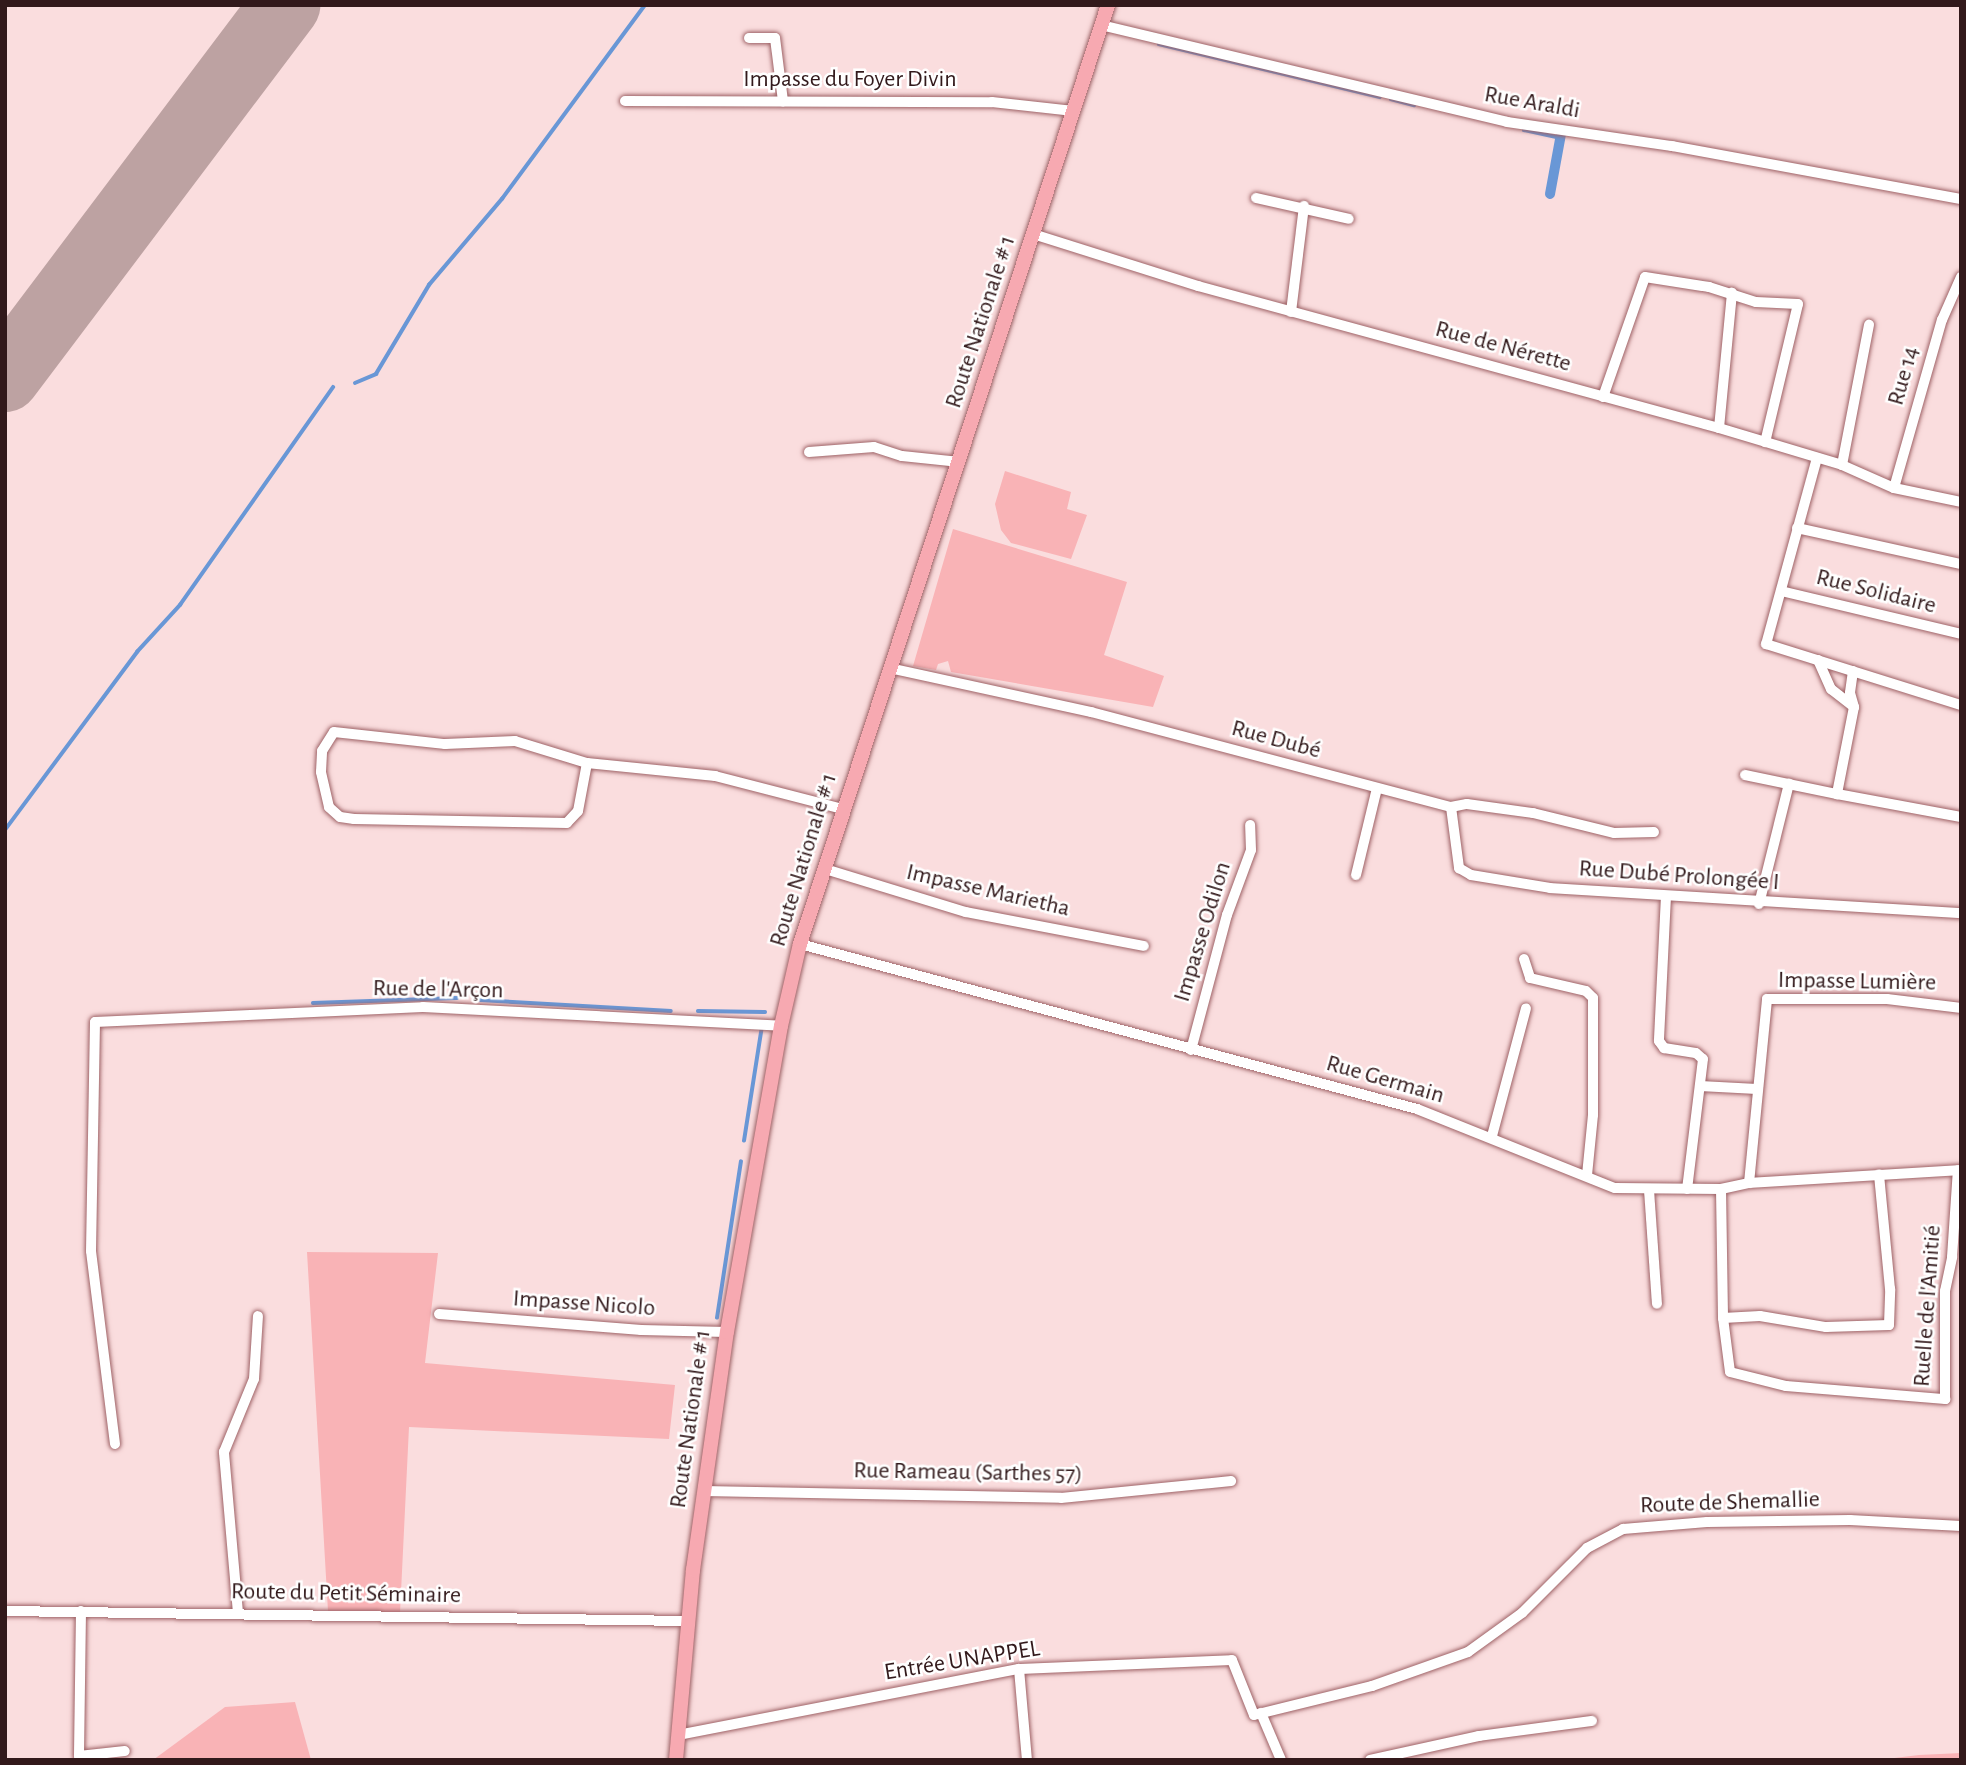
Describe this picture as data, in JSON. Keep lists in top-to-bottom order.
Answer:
{
  "streets": {
    "main road": ["Route Nationale # 1"],
    "street": [
      "Impasse du Foyer Divin",
      "Rue Araldi",
      "Rue de Nérette",
      "Rue 14",
      "Rue Solidaire",
      "Rue Dubé",
      "Rue Dubé Prolongée I",
      "Impasse Marietha",
      "Impasse Odilon",
      "Impasse Lumière",
      "Rue de l'Arçon",
      "Rue Germain",
      "Impasse Nicolo",
      "Ruelle de l'Amitié",
      "Rue Rameau (Sarthes 57)",
      "Route de Shemallie",
      "Route du Petit Séminaire",
      "Entrée UNAPPEL"
    ]
  },
  "crossings": [
    ["Impasse du Foyer Divin", "Route Nationale # 1"],
    ["Rue Araldi", "Route Nationale # 1"],
    ["Route Nationale # 1", "Rue de Nérette"],
    ["Route Nationale # 1", "Rue Dubé"],
    ["Route Nationale # 1", "Impasse Marietha"],
    ["Route Nationale # 1", "Rue de l'Arçon"],
    ["Route Nationale # 1", "Rue Germain"],
    ["Route Nationale # 1", "Impasse Nicolo"],
    ["Route Nationale # 1", "Rue Rameau (Sarthes 57)"],
    ["Route Nationale # 1", "Route du Petit Séminaire"],
    ["Route Nationale # 1", "Entrée UNAPPEL"],
    ["Rue de Nérette", "Rue 14"],
    ["Rue Dubé", "Rue Dubé Prolongée I"],
    ["Impasse Odilon", "Rue Germain"],
    ["Impasse Lumière", "Rue Germain"],
    ["Rue Germain", "Ruelle de l'Amitié"],
    ["Route de Shemallie", "Entrée UNAPPEL"]
  ]
}
